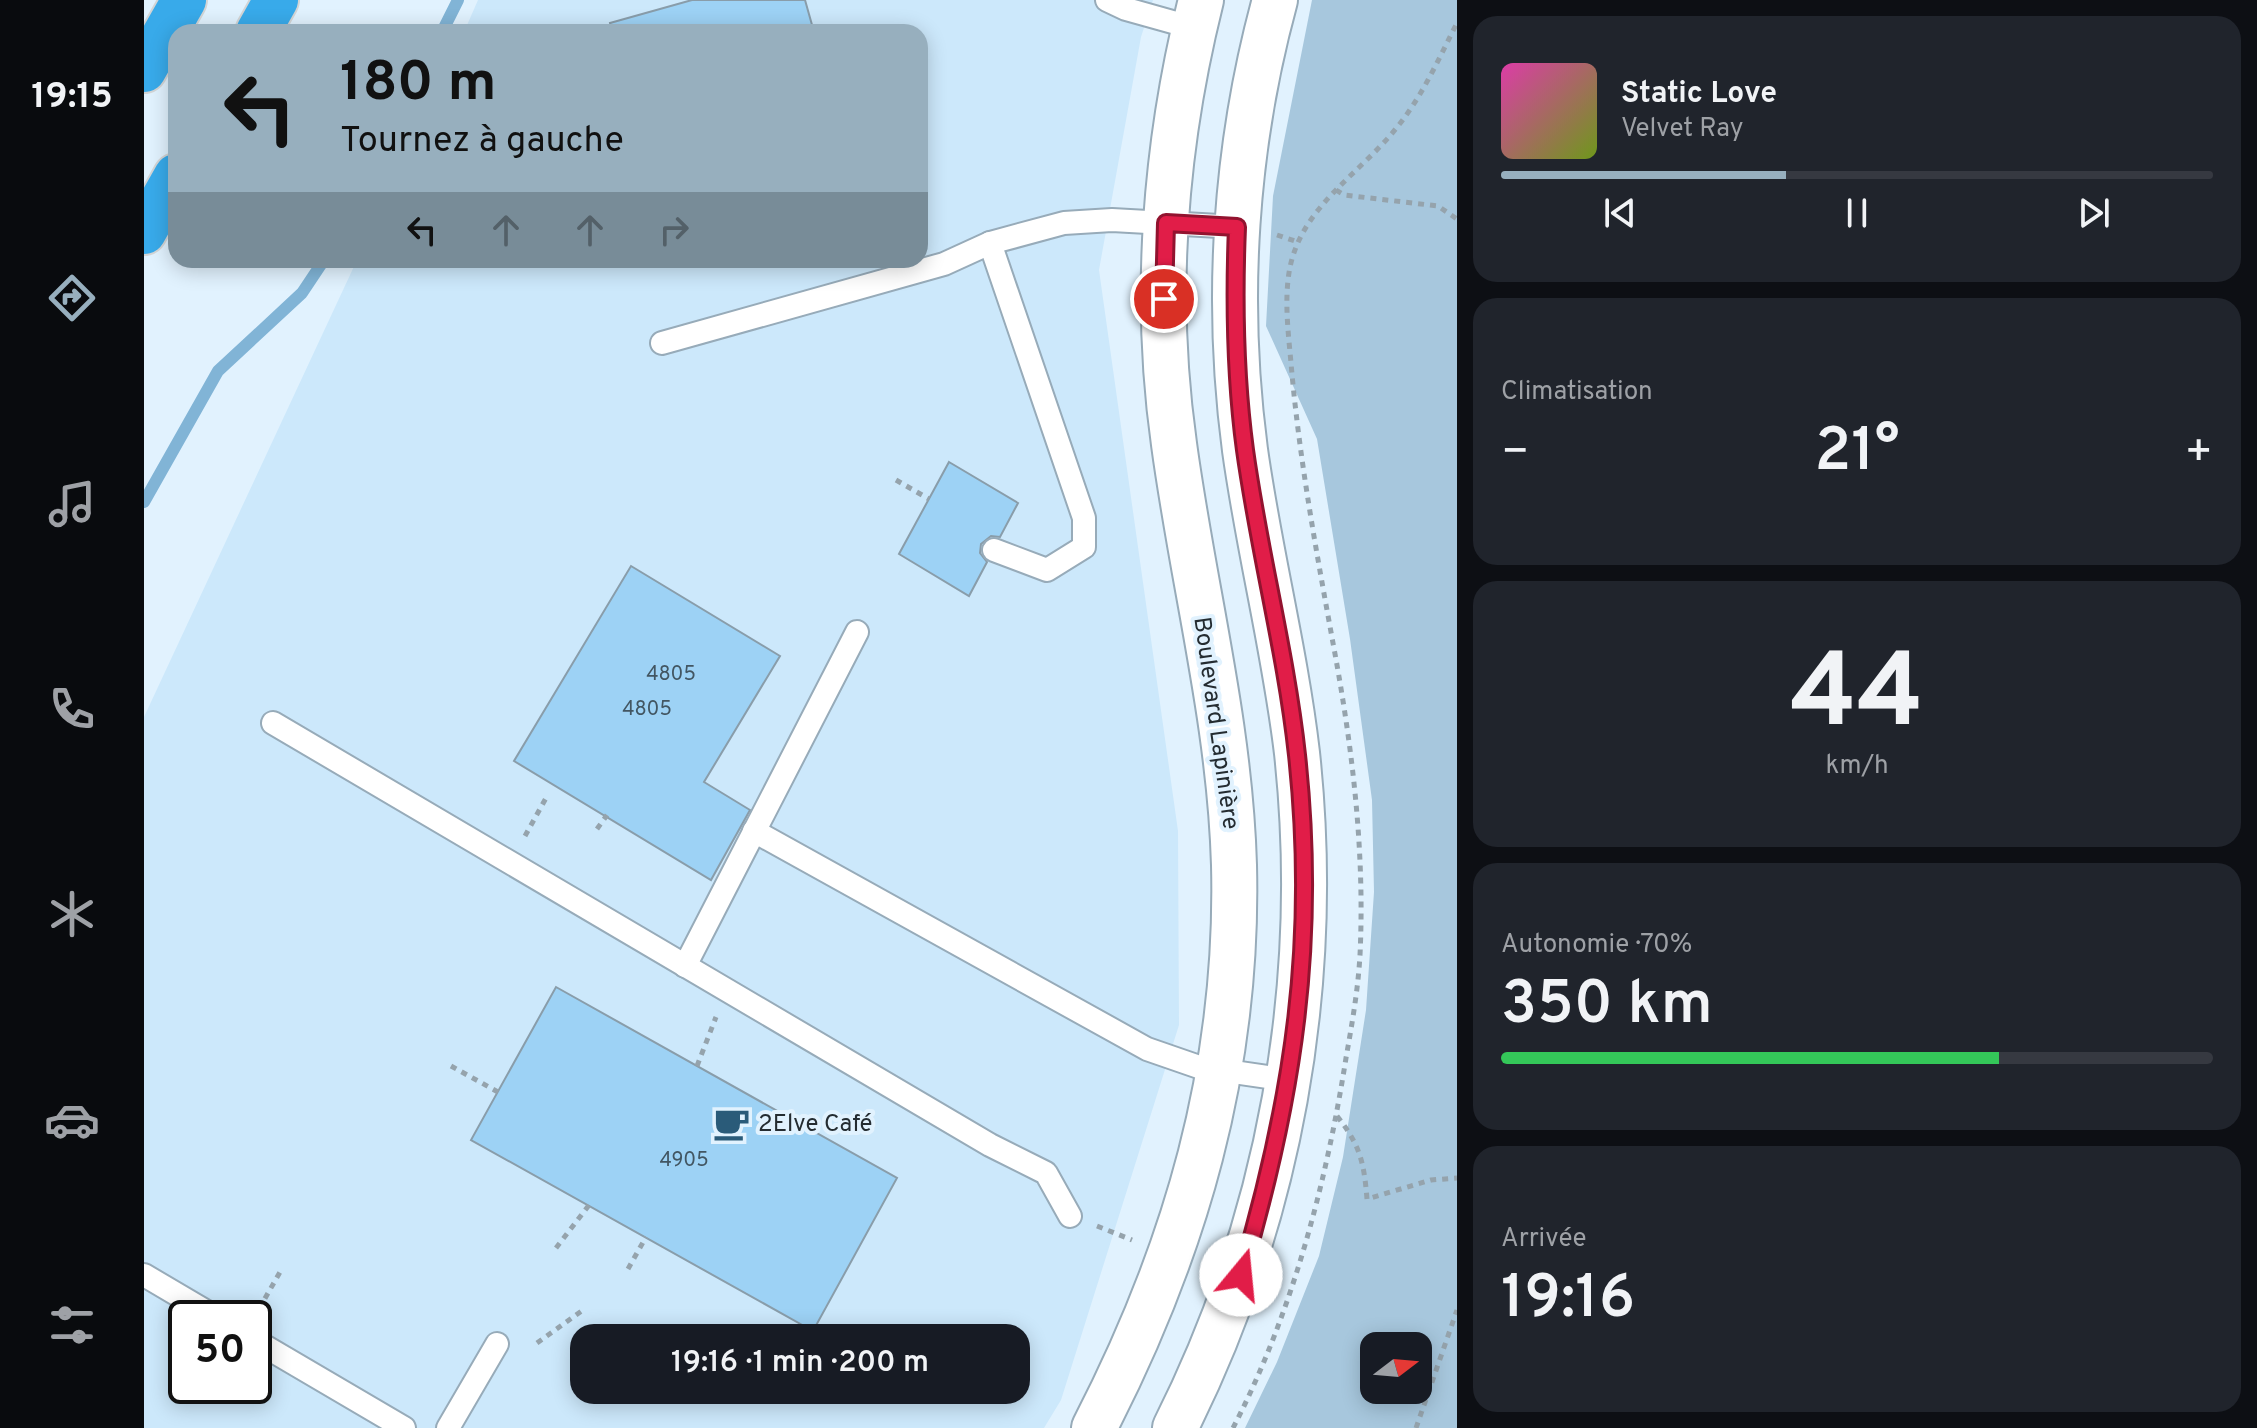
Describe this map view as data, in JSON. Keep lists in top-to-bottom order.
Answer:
{
  "streets": {
    "main road": ["Boulevard Lapinière"]
  },
  "places": {
    "cafe": ["2Elve Café"]
  },
  "house_numbers": ["4805", "4805", "4905"],
  "north": "right",
  "page": {
    "tabs": "19:15",
    "turn": ["180 m", "Tournez à gauche"],
    "song": ["Static Love", "Velvet Ray"],
    "tile": [
      "Climatisation",
      ["44", "km/h"],
      ["Autonomie · 70%", "350 km"],
      ["Arrivée", "19:16"]
    ],
    "heat": ["−", "21°", "+"],
    "limit": "50",
    "trip": "19:16 · 1 min · 200 m"
  }
}
